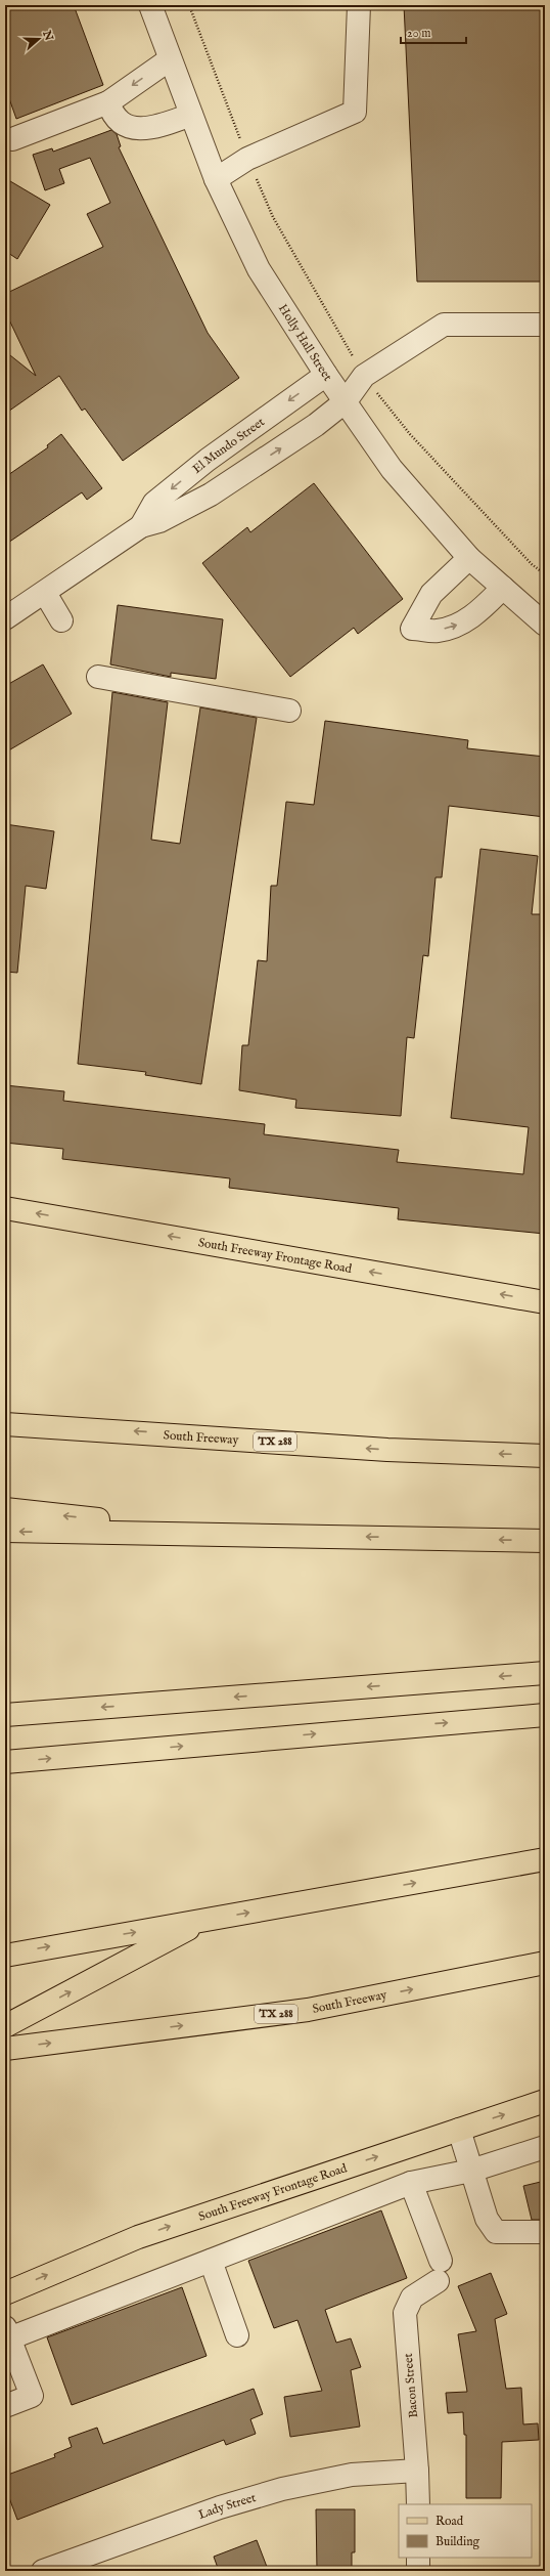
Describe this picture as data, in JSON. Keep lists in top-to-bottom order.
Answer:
{
  "streets": {
    "main road": ["South Freeway Frontage Road", "South Freeway", "TX 288"],
    "street": [
      "Holly Hall Street",
      "El Mundo Street",
      "Bacon Street",
      "Lady Street"
    ]
  },
  "crossings": [
    ["Holly Hall Street", "El Mundo Street"],
    ["Bacon Street", "Lady Street"]
  ],
  "legend": ["Road", "Building"],
  "scale_bar": "20 m",
  "north": "right"
}
